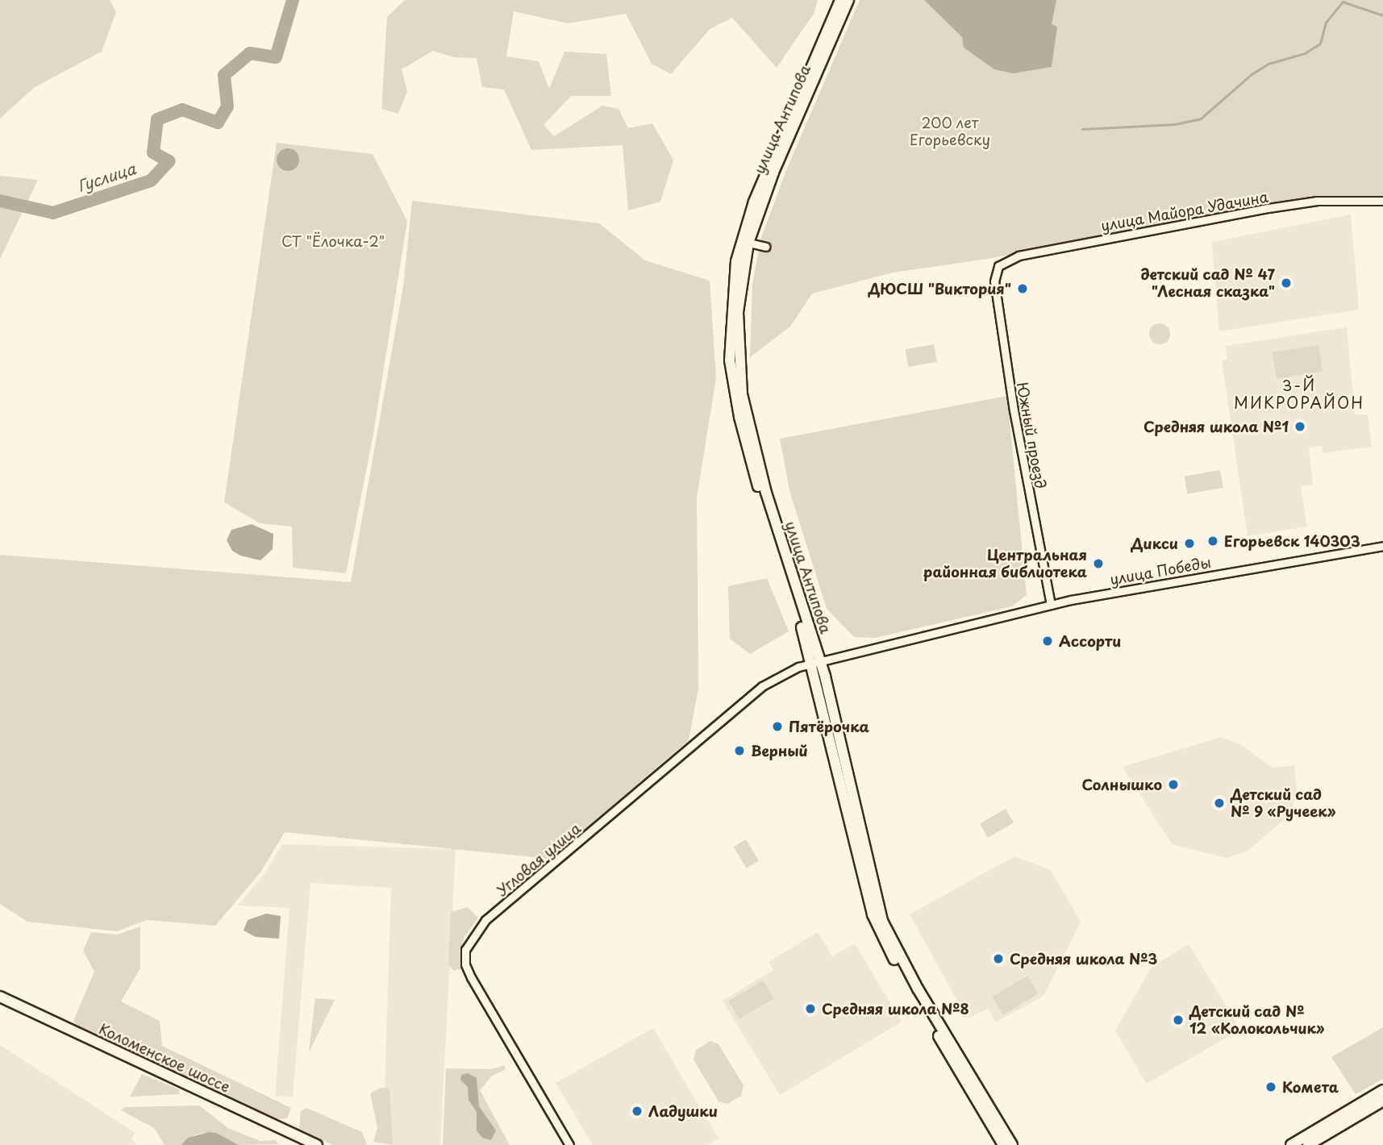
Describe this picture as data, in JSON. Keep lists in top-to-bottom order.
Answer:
{
  "streets": {
    "main road": ["улица Антипова", "Коломенское шоссе"],
    "street": [
      "улица Майора Удачина",
      "Южный проезд",
      "улица Победы",
      "Угловая улица"
    ]
  },
  "crossings": [
    ["улица Антипова", "улица Победы"],
    ["улица Антипова", "Угловая улица"],
    ["улица Майора Удачина", "Южный проезд"],
    ["Южный проезд", "улица Победы"],
    ["улица Победы", "Угловая улица"]
  ],
  "districts": ["3-Й МИКРОРАЙОН"],
  "water": ["Гуслица"],
  "parks": ["200 лет Егорьевску", "СТ \"Ёлочка-2\""],
  "places": [
    "детский сад № 47 \"Лесная сказка\"",
    "ДЮСШ \"Виктория\"",
    "Средняя школа №1",
    "Егорьевск 140303",
    "Дикси",
    "Центральная районная библиотека",
    "Ассорти",
    "Пятёрочка",
    "Верный",
    "Солнышко",
    "Детский сад № 9 «Ручеек»",
    "Средняя школа №3",
    "Средняя школа №8",
    "Детский сад № 12 «Колокольчик»",
    "Комета",
    "Ладушки"
  ]
}
